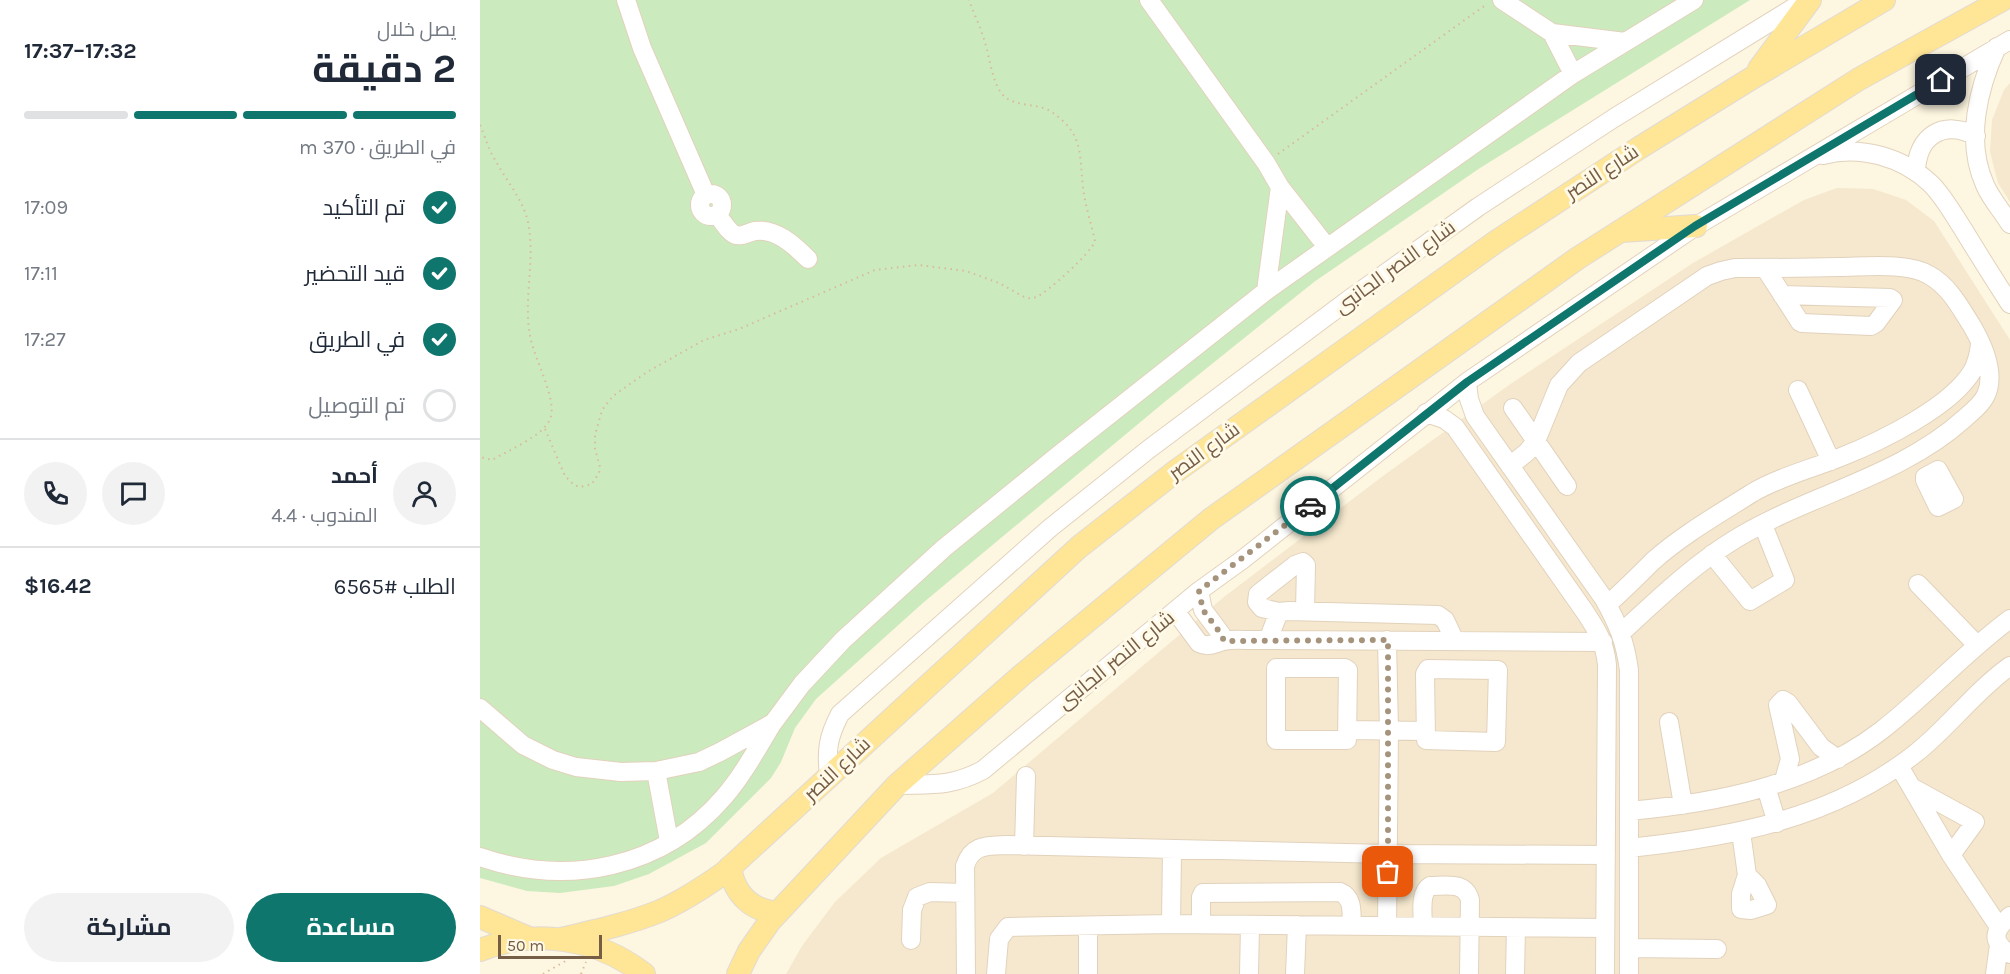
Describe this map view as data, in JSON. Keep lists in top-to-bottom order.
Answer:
{
  "streets": {
    "main road": ["شارع النصر"],
    "street": ["شارع النصر الجانبى"]
  },
  "crossings": [
    ["شارع النصر", "شارع النصر الجانبى"]
  ],
  "scale_bar": "50 m",
  "page": {
    "heading": ["2 دقيقة", "يصل خلال", "17:32–17:37"],
    "panel": [
      "أحمد",
      "المندوب · 4.4",
      "الطلب #6565",
      "$16.42"
    ],
    "bar": "في الطريق · 370 m",
    "list": [
      ["تم التأكيد", "17:09"],
      ["قيد التحضير", "17:11"],
      ["في الطريق", "17:27"],
      "تم التوصيل"
    ],
    "buttons": ["مساعدة", "مشاركة"],
    "scale": "50 m"
  }
}
